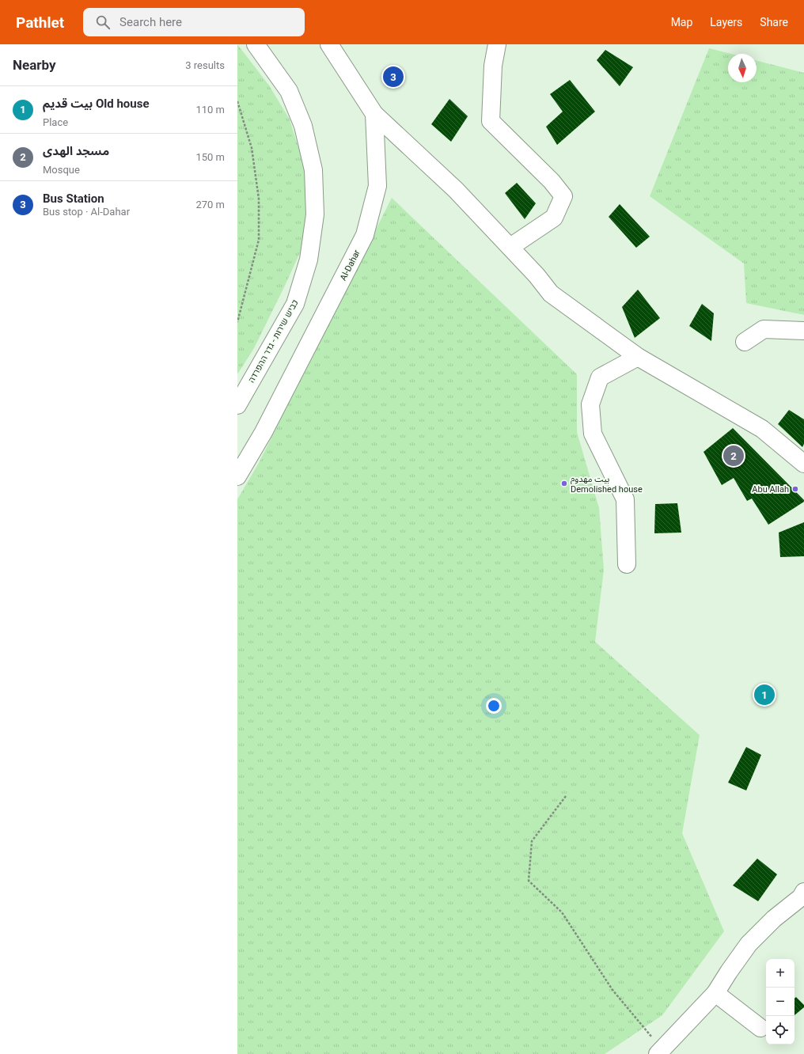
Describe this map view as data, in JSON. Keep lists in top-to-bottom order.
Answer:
{
  "streets": {
    "street": ["Al-Dahar", "כביש שירות - גדר ההפרדה"]
  },
  "places": ["بيت مهدوم Demolished house", "Abu Allah"],
  "north": "bottom",
  "page": {
    "header": "Pathlet",
    "search": "Search here",
    "nav": ["Map", "Layers", "Share"],
    "heading": ["Nearby", "3 results"],
    "pins": ["3", "2", "1"],
    "list": [
      {
        "mark": "1",
        "name": "بيت قديم Old house",
        "note": "Place",
        "value": "110 m"
      },
      {
        "mark": "2",
        "name": "مسجد الهدى",
        "note": "Mosque",
        "value": "150 m"
      },
      {
        "mark": "3",
        "name": "Bus Station",
        "note": "Bus stop · Al-Dahar",
        "value": "270 m"
      }
    ],
    "map_buttons": ["+", "−"]
  }
}
